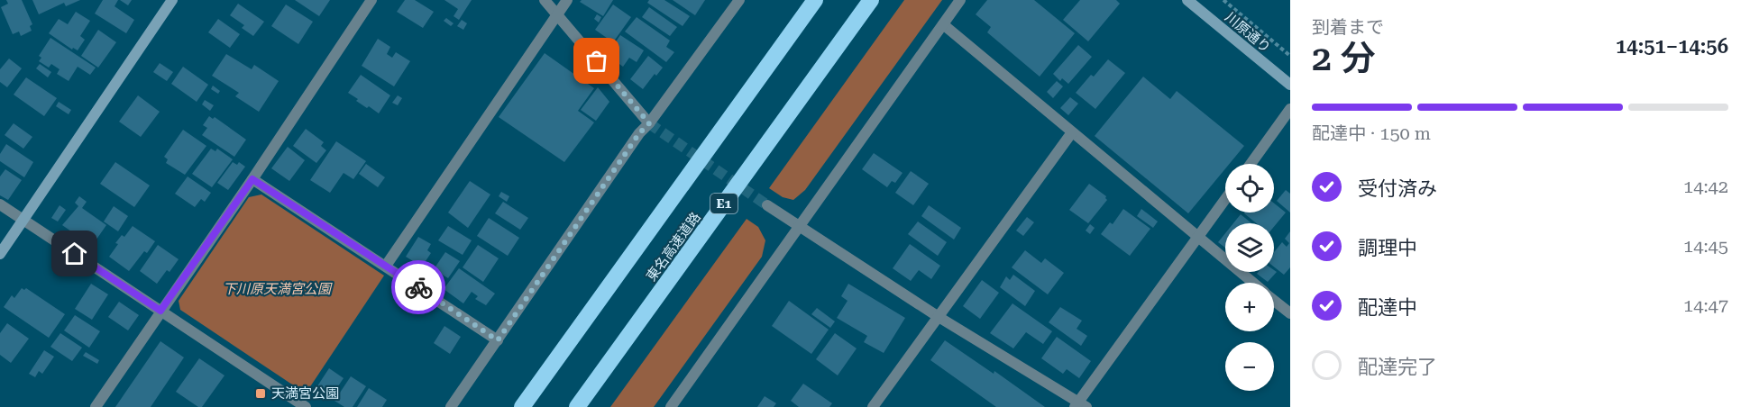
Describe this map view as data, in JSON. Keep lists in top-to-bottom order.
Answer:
{
  "streets": {
    "highway": ["E1", "東名高速道路"],
    "street": ["川原通り"]
  },
  "parks": ["下川原天満宮公園"],
  "places": {
    "transit": ["天満宮公園"]
  },
  "page": {
    "heading": ["2 分", "到着まで", "14:51–14:56"],
    "bar": "配達中 · 150 m",
    "list": [
      ["受付済み", "14:42"],
      ["調理中", "14:45"],
      ["配達中", "14:47"],
      "配達完了"
    ],
    "map_buttons": ["+", "−"]
  }
}
